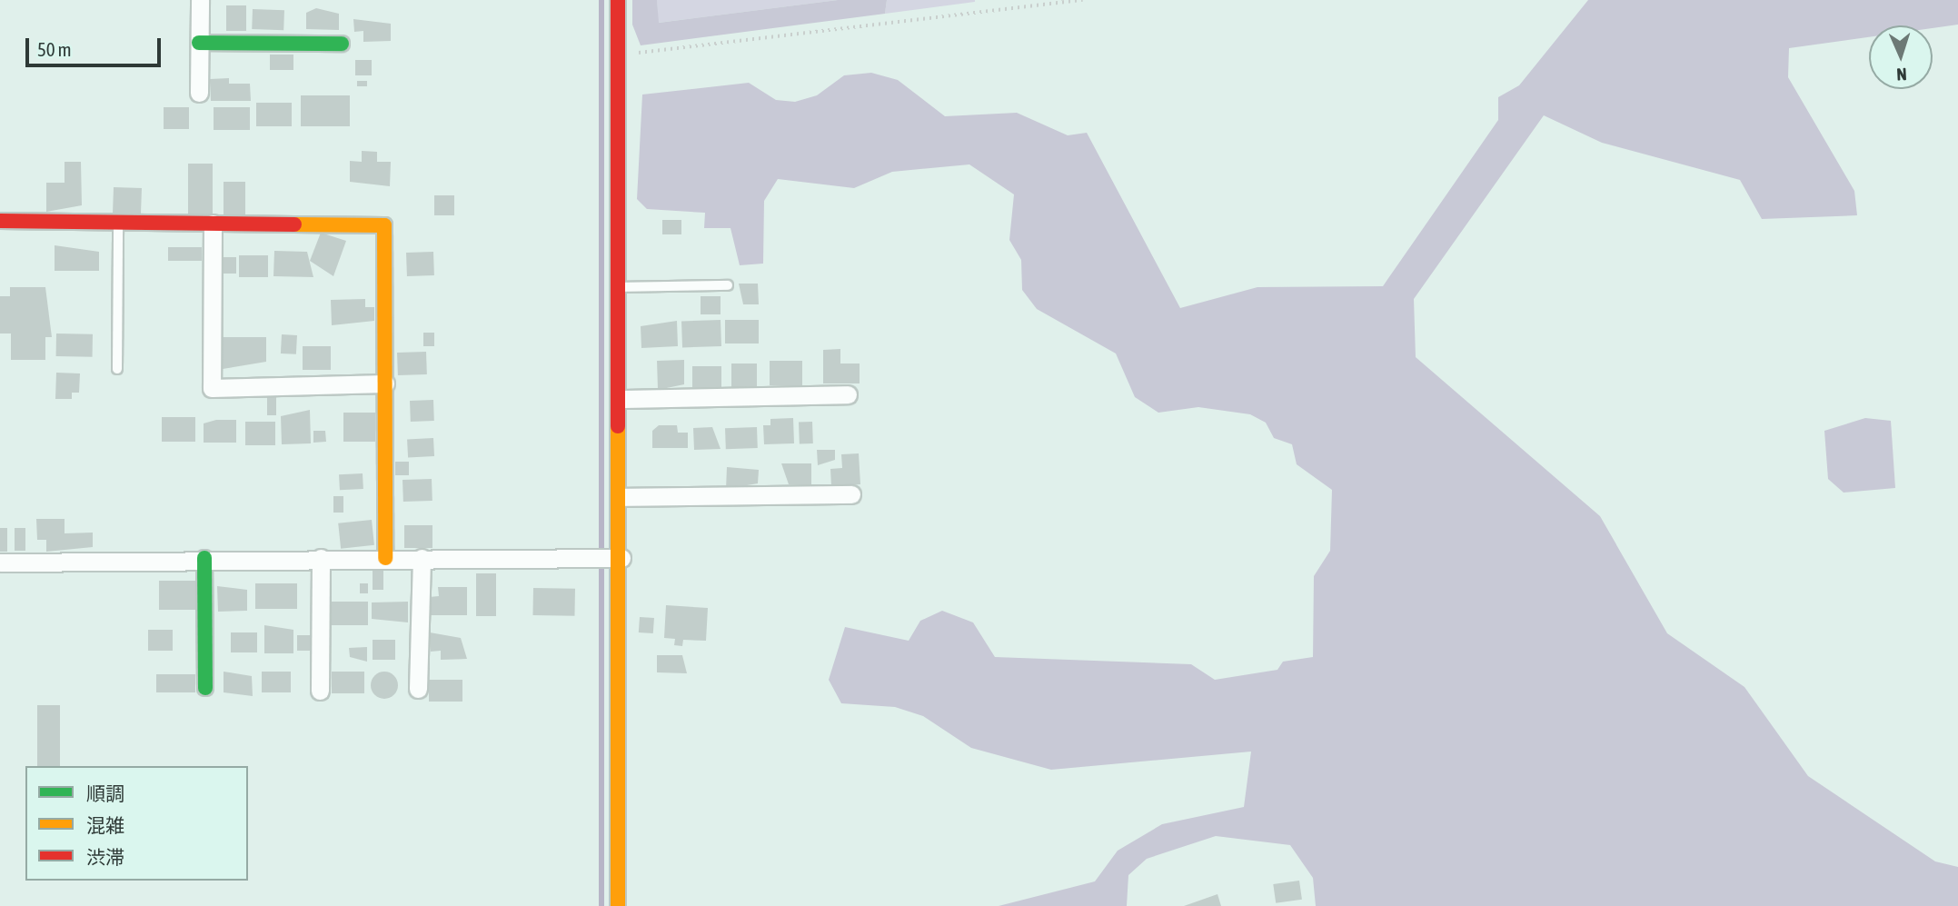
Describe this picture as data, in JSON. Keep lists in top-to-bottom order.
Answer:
{
  "legend": ["順調", "混雑", "渋滞"],
  "scale_bar": "50 m",
  "north": "bottom"
}
